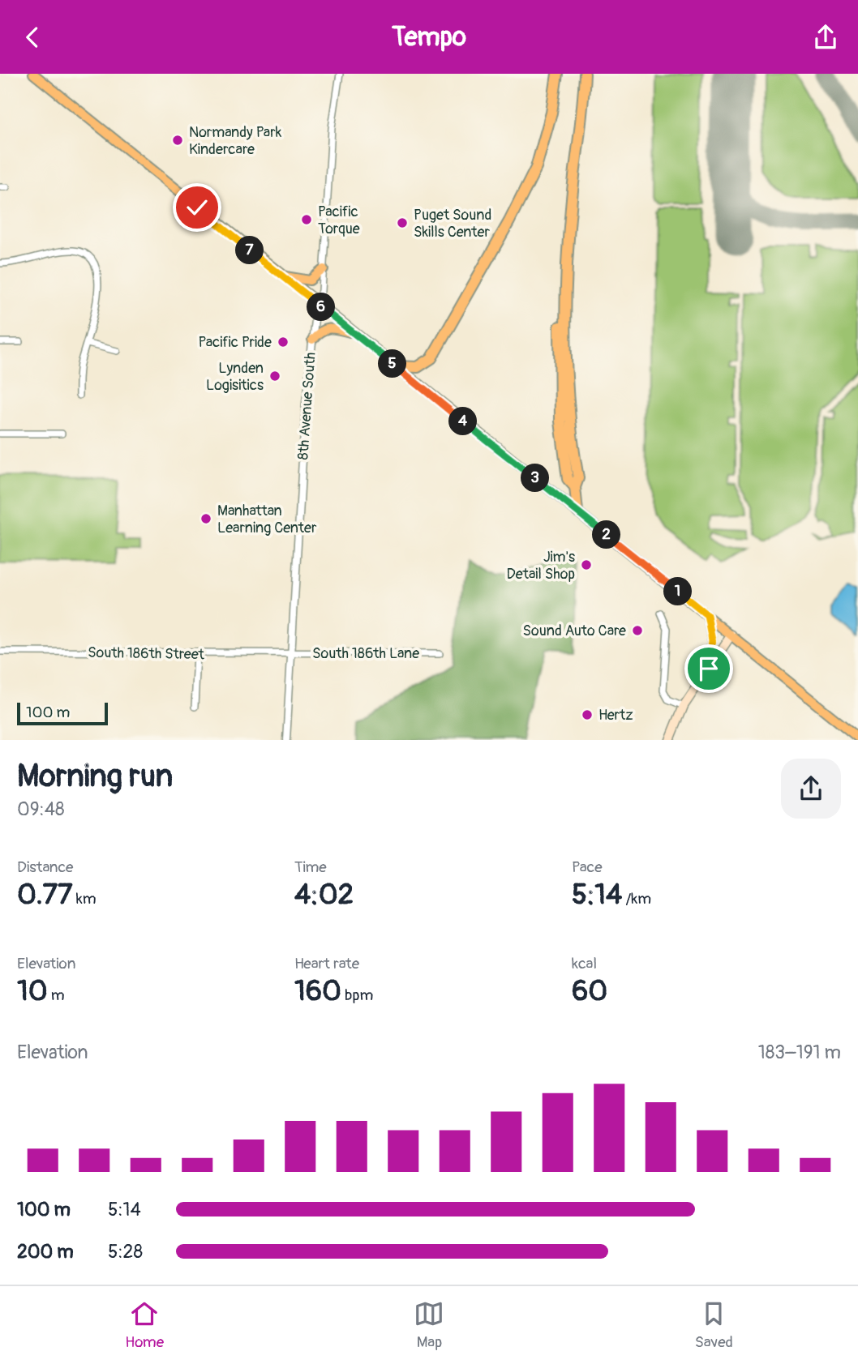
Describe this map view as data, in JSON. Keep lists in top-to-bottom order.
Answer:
{
  "streets": {
    "street": ["8th Avenue South", "South 186th Street", "South 186th Lane"]
  },
  "crossings": [
    ["8th Avenue South", "South 186th Street"],
    ["8th Avenue South", "South 186th Lane"],
    ["South 186th Street", "South 186th Lane"]
  ],
  "places": [
    "Normandy Park Kindercare",
    "Pacific Torque",
    "Puget Sound Skills Center",
    "Pacific Pride",
    "Lynden Logisitics",
    "Manhattan Learning Center",
    "Jim's Detail Shop",
    "Sound Auto Care",
    "Hertz"
  ],
  "scale_bar": "100 m",
  "page": {
    "header": "Tempo",
    "pins": [
      "7",
      "6",
      "5",
      "4",
      "3",
      "2",
      "1"
    ],
    "scale": "100 m",
    "heading": ["Morning run", "09:48"],
    "stats": [
      ["Distance", "0.77 km"],
      ["Time", "4:02"],
      ["Pace", "5:14 /km"],
      ["Elevation", "10 m"],
      ["Heart rate", "160 bpm"],
      ["kcal", "60"]
    ],
    "chart": ["Elevation", "183–191 m"],
    "list": [
      {
        "name": "100 m",
        "note": "5:14"
      },
      {
        "name": "200 m",
        "note": "5:28"
      }
    ],
    "tabs": ["Home", "Map", "Saved"]
  }
}
